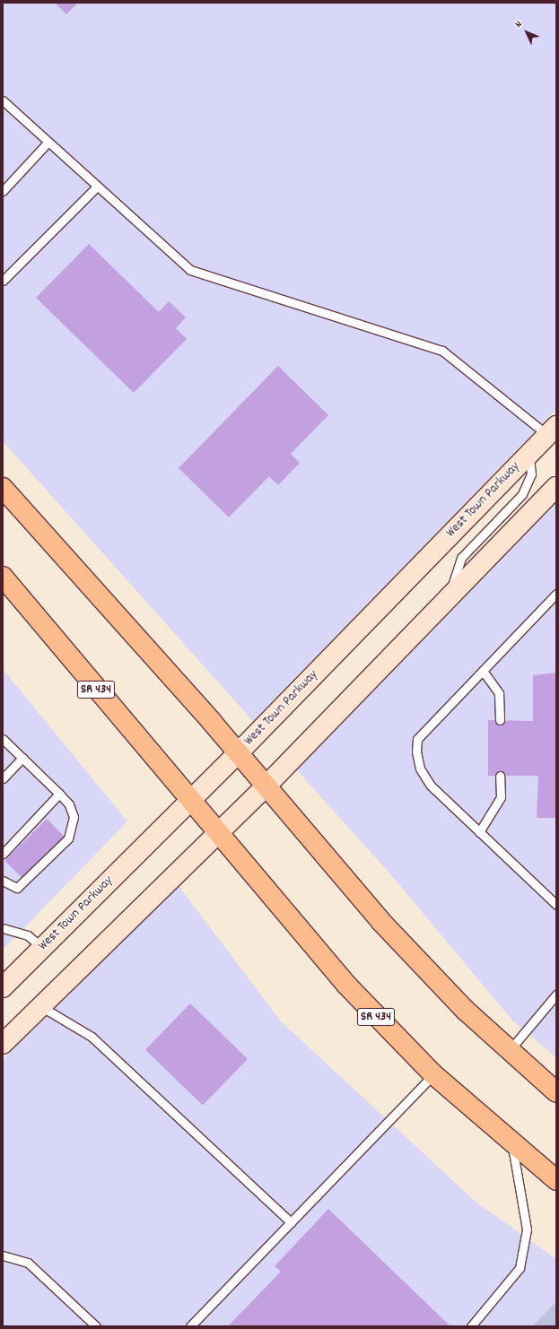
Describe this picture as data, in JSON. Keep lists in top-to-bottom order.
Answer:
{
  "streets": {
    "main road": ["West Town Parkway", "SR 434"]
  },
  "crossings": [
    ["West Town Parkway", "SR 434"]
  ],
  "north": "top left"
}
